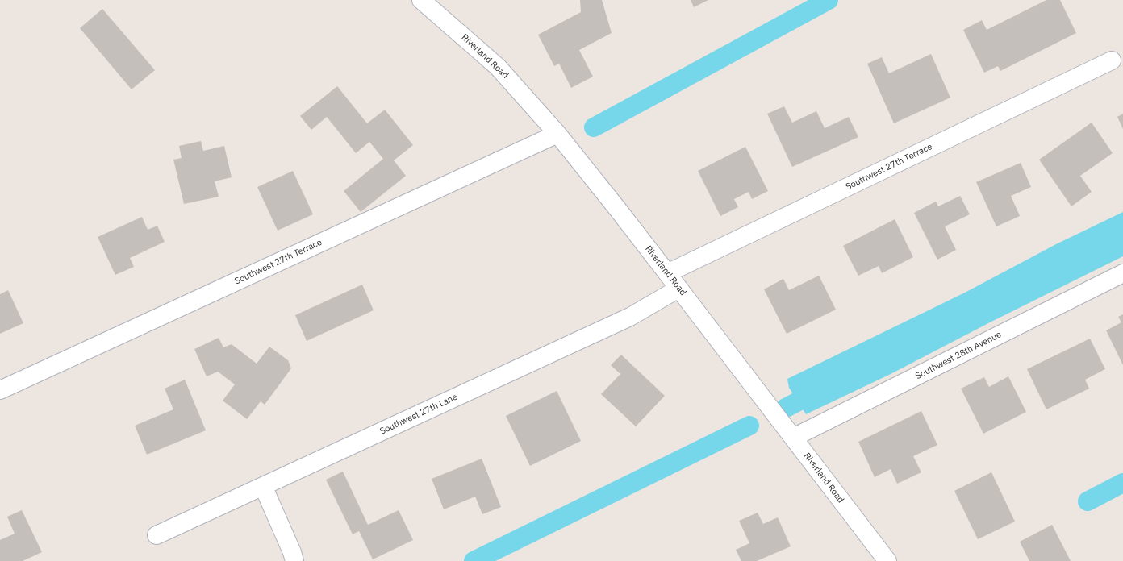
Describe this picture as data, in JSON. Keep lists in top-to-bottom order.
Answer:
{
  "streets": {
    "street": [
      "Riverland Road",
      "Southwest 27th Terrace",
      "Southwest 28th Avenue",
      "Southwest 27th Lane"
    ]
  },
  "crossings": [
    ["Riverland Road", "Southwest 27th Terrace"],
    ["Riverland Road", "Southwest 28th Avenue"],
    ["Riverland Road", "Southwest 27th Lane"]
  ]
}
